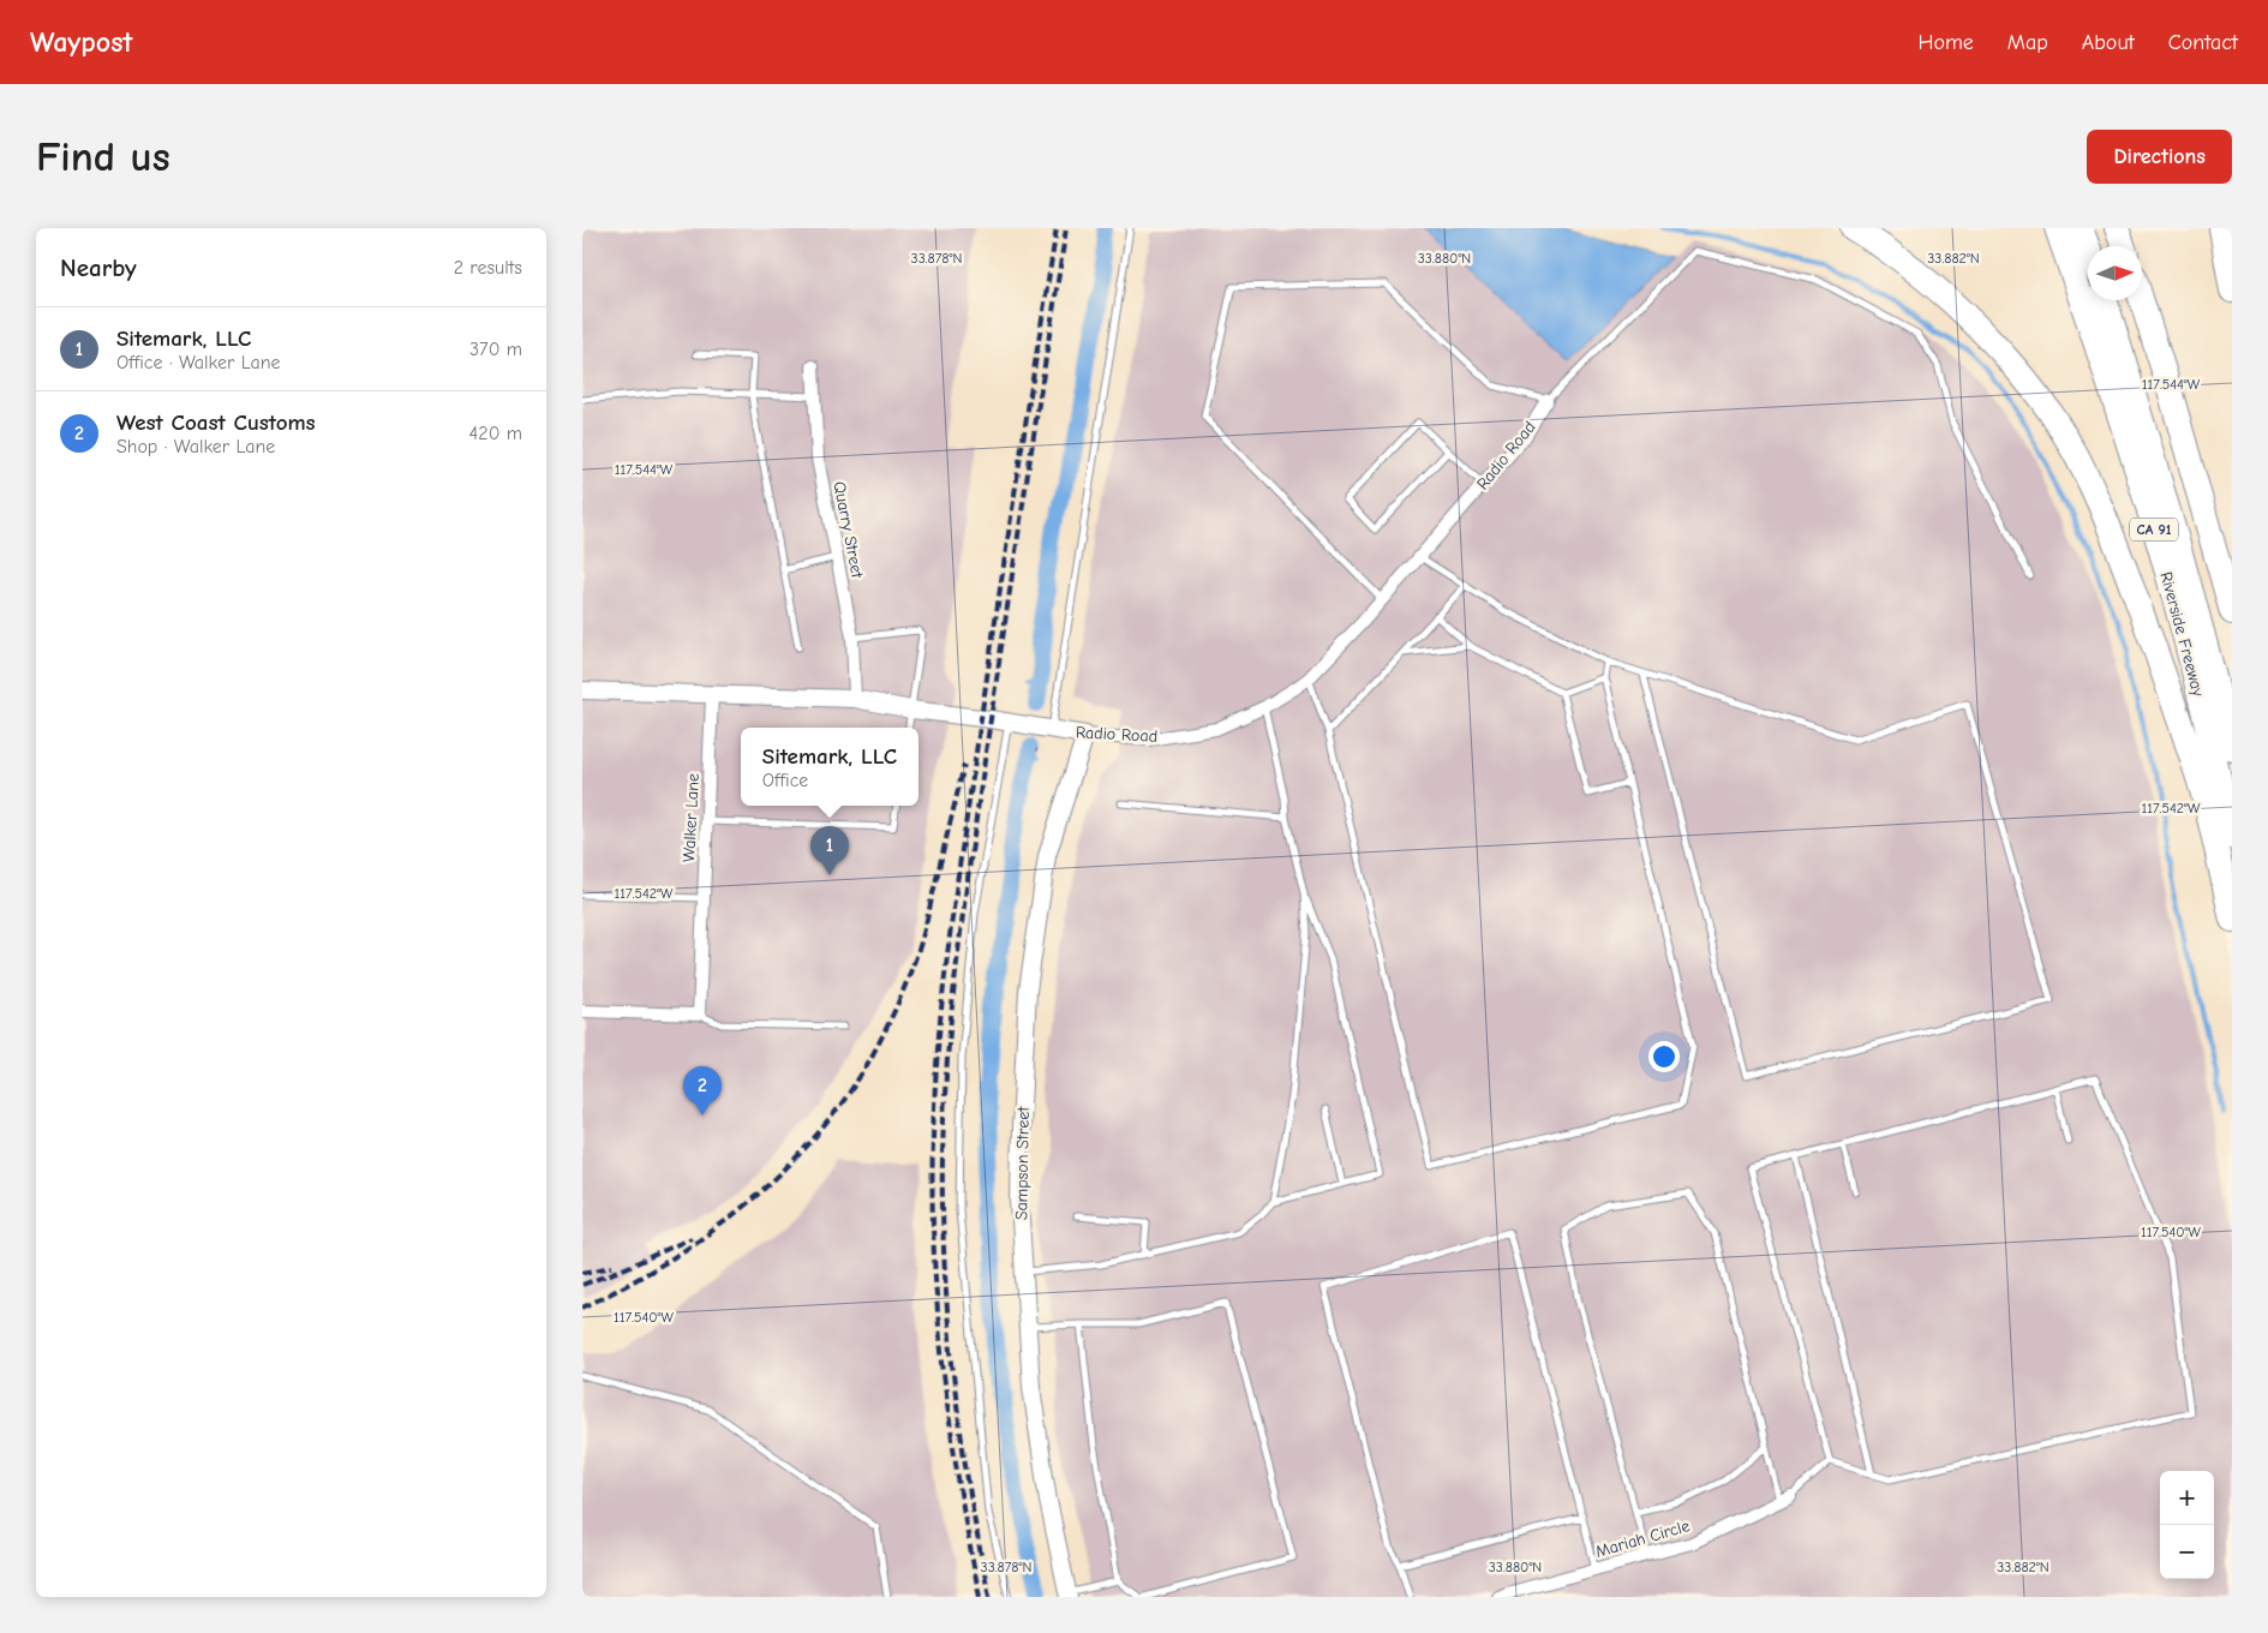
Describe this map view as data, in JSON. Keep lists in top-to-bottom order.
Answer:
{
  "streets": {
    "highway": ["CA 91", "Riverside Freeway"],
    "street": [
      "Radio Road",
      "Quarry Street",
      "Walker Lane",
      "Sampson Street",
      "Mariah Circle"
    ]
  },
  "crossings": [
    ["Radio Road", "Quarry Street"],
    ["Radio Road", "Walker Lane"],
    ["Radio Road", "Sampson Street"]
  ],
  "north": "right",
  "page": {
    "header": "Waypost",
    "nav": [
      "Home",
      "Map",
      "About",
      "Contact"
    ],
    "buttons": "Directions",
    "title": "Find us",
    "heading": ["Nearby", "2 results"],
    "list": [
      {
        "mark": "1",
        "name": "Sitemark, LLC",
        "note": "Office · Walker Lane",
        "value": "370 m"
      },
      {
        "mark": "2",
        "name": "West Coast Customs",
        "note": "Shop · Walker Lane",
        "value": "420 m"
      }
    ],
    "popup": ["Sitemark, LLC", "Office"],
    "pins": ["1", "2"],
    "map_buttons": ["+", "−"]
  },
  "coordinates": [
    "33.880°N",
    "33.878°N",
    "33.882°N",
    "117.544°W",
    "117.542°W",
    "117.540°W"
  ]
}
